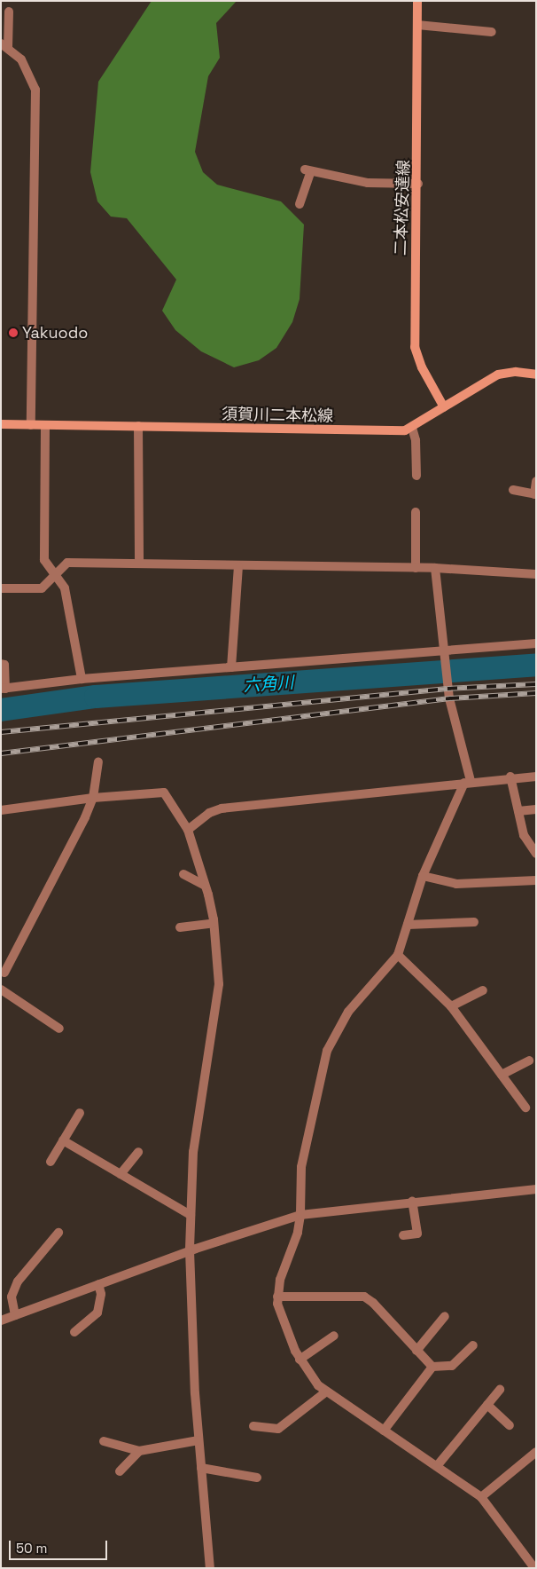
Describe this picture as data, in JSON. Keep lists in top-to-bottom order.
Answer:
{
  "streets": {
    "main road": ["二本松安達線", "須賀川二本松線"]
  },
  "crossings": [
    ["二本松安達線", "須賀川二本松線"]
  ],
  "water": ["六角川"],
  "places": ["Yakuodo"],
  "scale_bar": "50 m"
}
